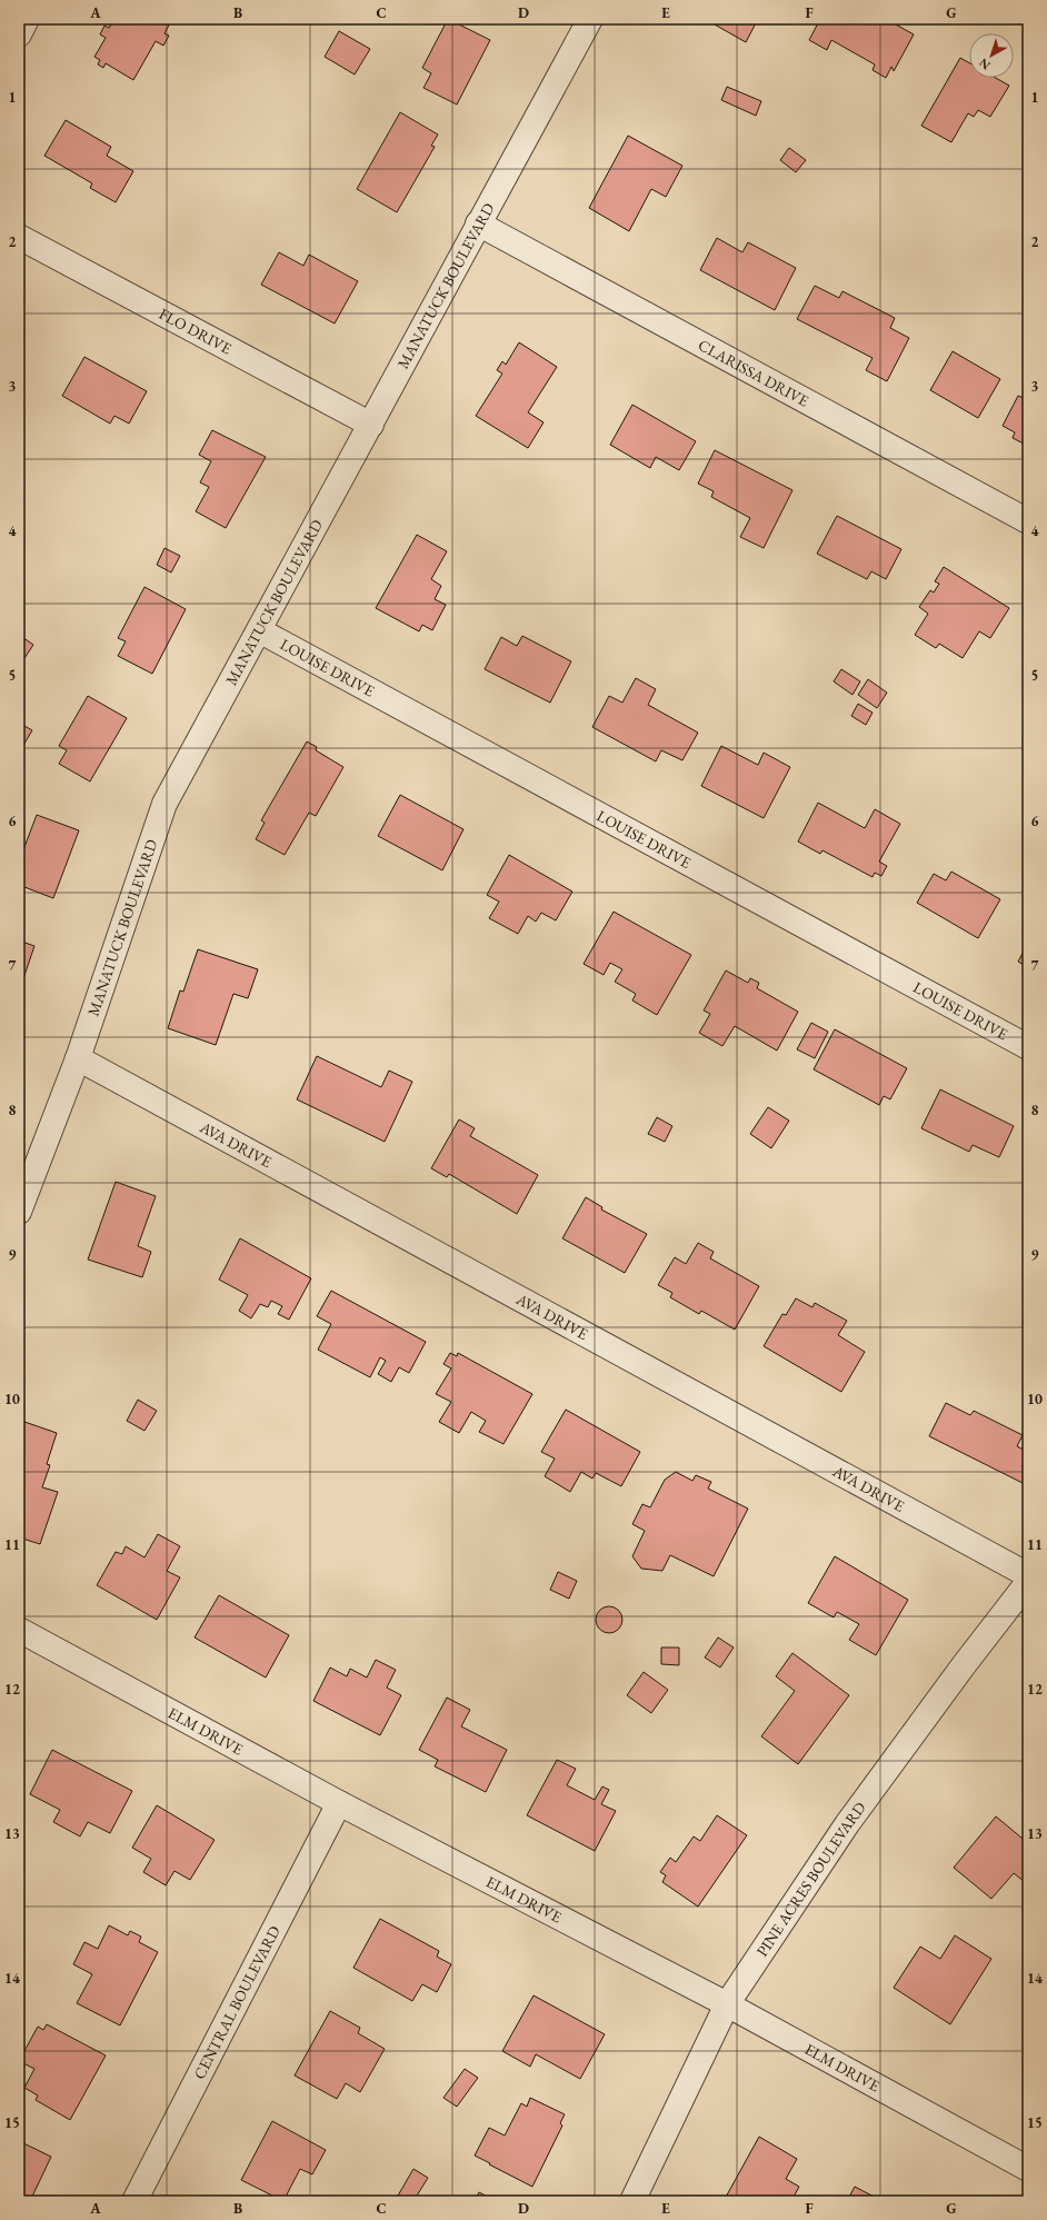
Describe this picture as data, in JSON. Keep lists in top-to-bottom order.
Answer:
{
  "streets": {
    "street": [
      "MANATUCK BOULEVARD",
      "FLO DRIVE",
      "CLARISSA DRIVE",
      "LOUISE DRIVE",
      "AVA DRIVE",
      "ELM DRIVE",
      "PINE ACRES BOULEVARD",
      "CENTRAL BOULEVARD"
    ]
  },
  "crossings": [
    ["MANATUCK BOULEVARD", "FLO DRIVE"],
    ["MANATUCK BOULEVARD", "CLARISSA DRIVE"],
    ["MANATUCK BOULEVARD", "LOUISE DRIVE"],
    ["MANATUCK BOULEVARD", "AVA DRIVE"],
    ["ELM DRIVE", "PINE ACRES BOULEVARD"],
    ["ELM DRIVE", "CENTRAL BOULEVARD"]
  ],
  "north": "bottom left",
  "grid": {
    "columns": [
      "A",
      "B",
      "C",
      "D",
      "E",
      "F",
      "G"
    ],
    "rows": [
      "1",
      "2",
      "3",
      "4",
      "5",
      "6",
      "7",
      "8",
      "9",
      "10",
      "11",
      "12",
      "13",
      "14",
      "15"
    ]
  }
}
